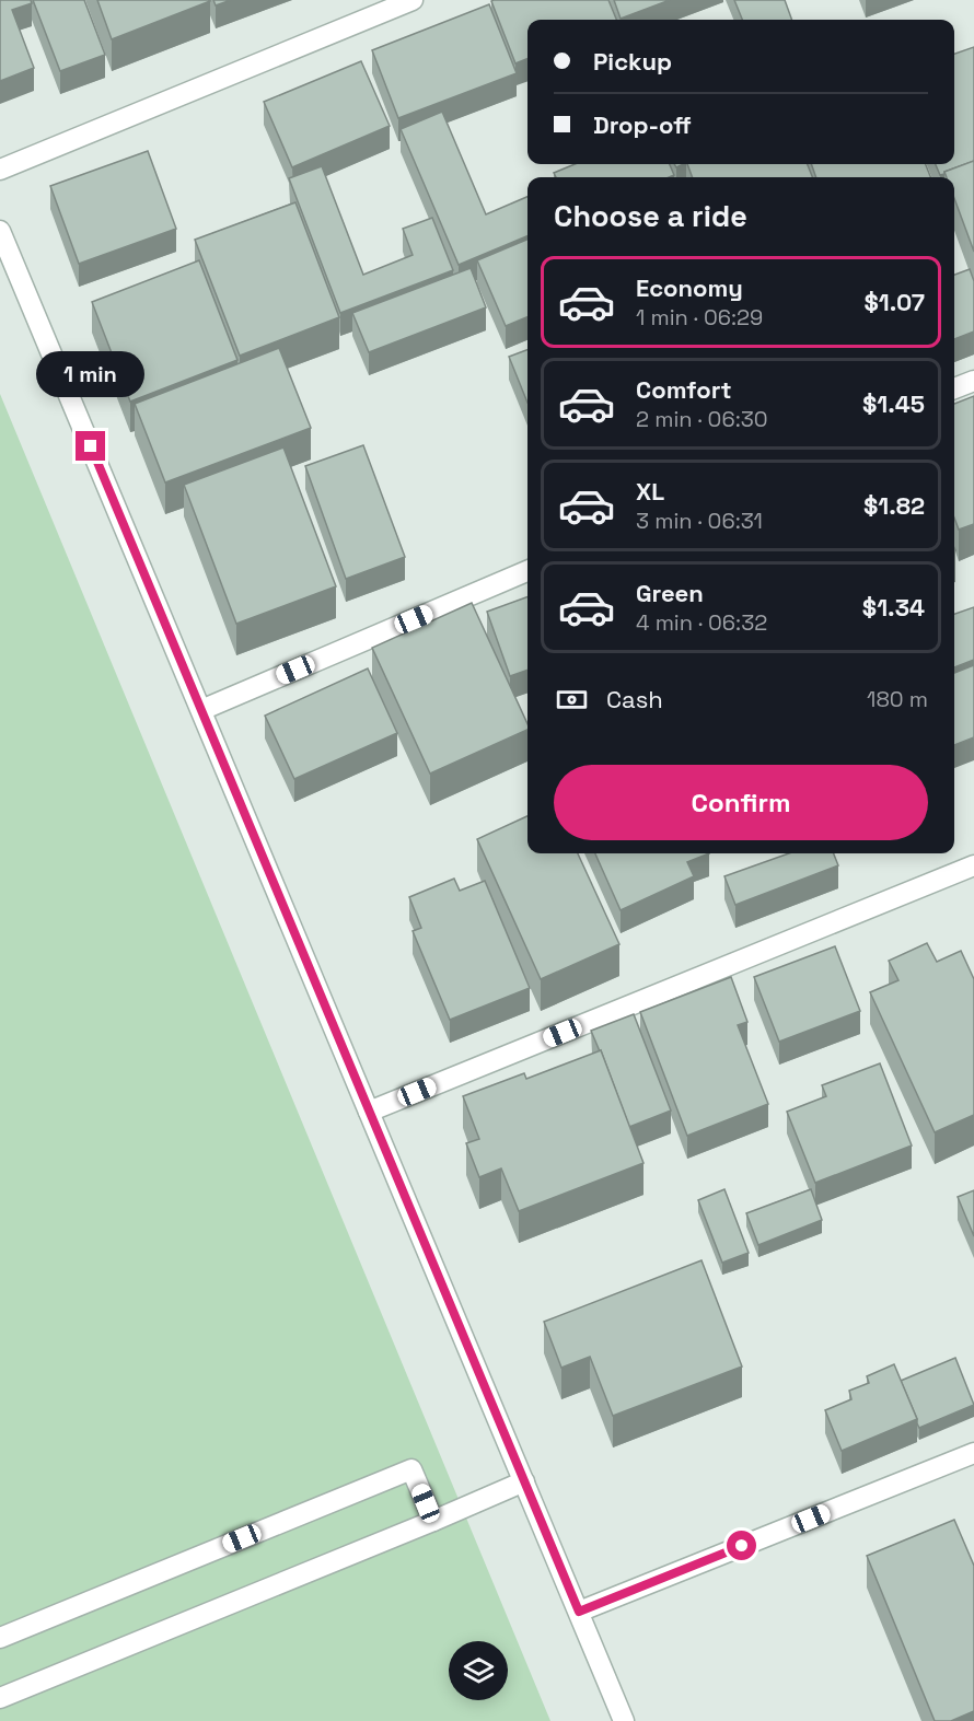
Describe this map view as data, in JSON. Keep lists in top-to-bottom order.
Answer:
{
  "page": {
    "banner": ["Pickup", "Drop-off"],
    "heading": "Choose a ride",
    "list": [
      {
        "name": "Economy",
        "note": "1 min · 06:29",
        "value": "$1.07"
      },
      {
        "name": "Comfort",
        "note": "2 min · 06:30",
        "value": "$1.45"
      },
      {
        "name": "XL",
        "note": "3 min · 06:31",
        "value": "$1.82"
      },
      {
        "name": "Green",
        "note": "4 min · 06:32",
        "value": "$1.34"
      }
    ],
    "bubble": "1 min",
    "pay": ["Cash", "180 m"],
    "buttons": "Confirm"
  }
}
